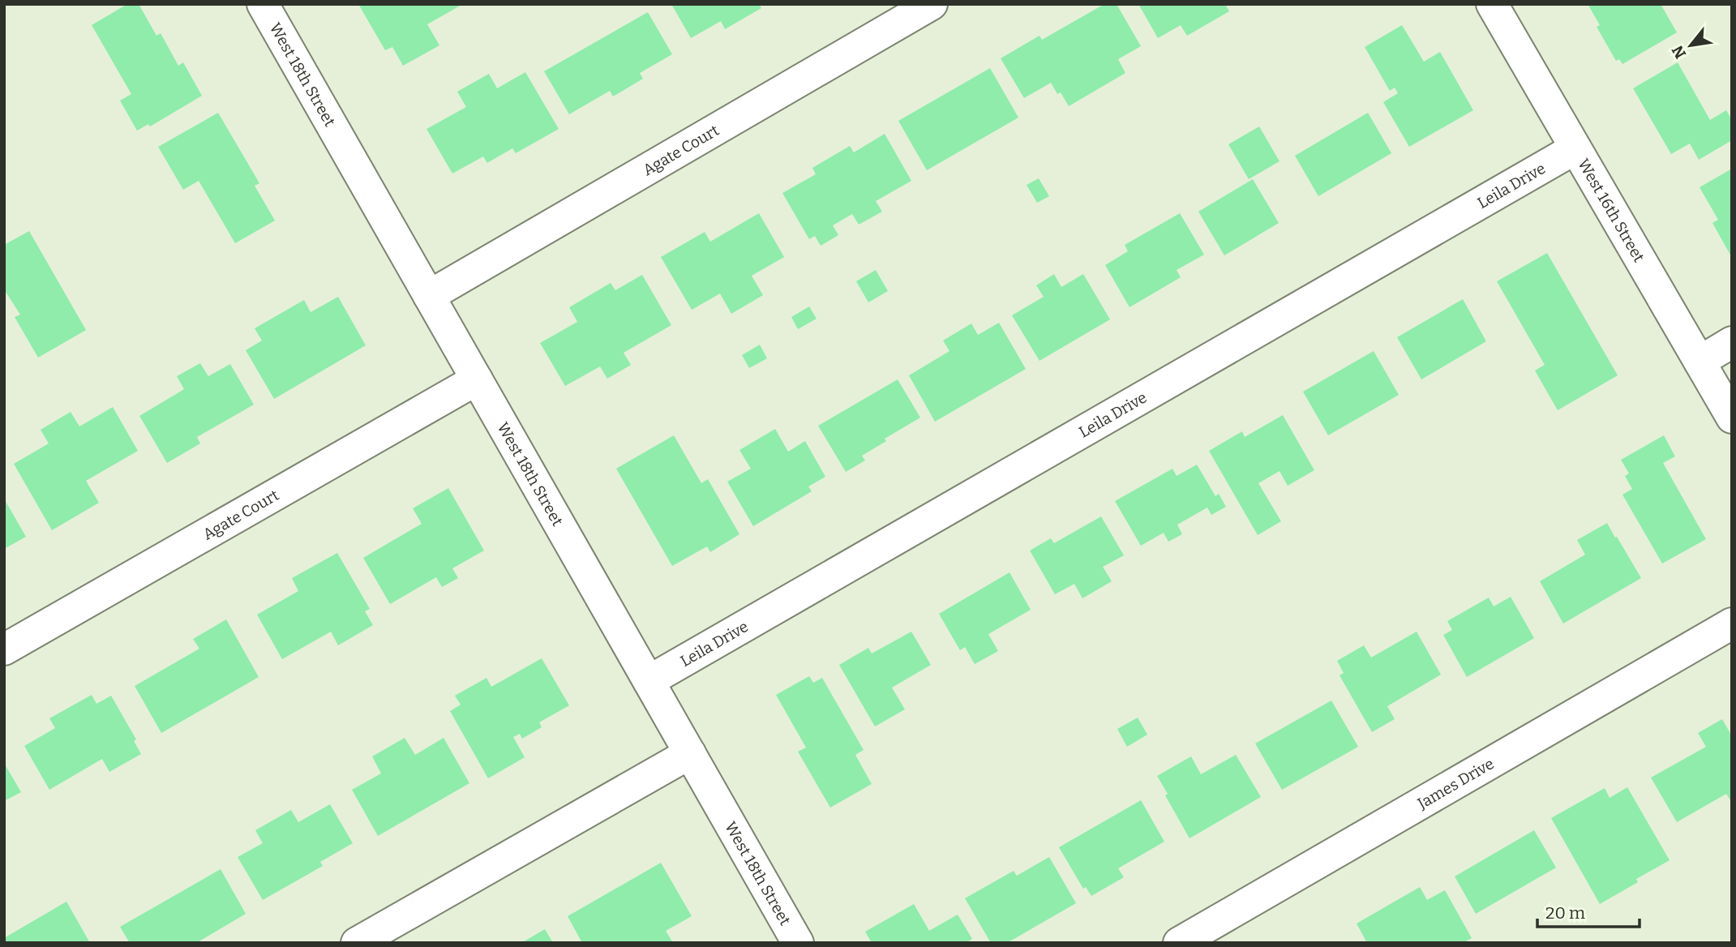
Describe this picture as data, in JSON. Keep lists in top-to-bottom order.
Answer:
{
  "streets": {
    "street": [
      "West 18th Street",
      "Agate Court",
      "Leila Drive",
      "West 16th Street",
      "James Drive"
    ]
  },
  "crossings": [
    ["West 18th Street", "Agate Court"],
    ["West 18th Street", "Leila Drive"],
    ["Leila Drive", "West 16th Street"]
  ],
  "scale_bar": "20 m",
  "north": "bottom left"
}
